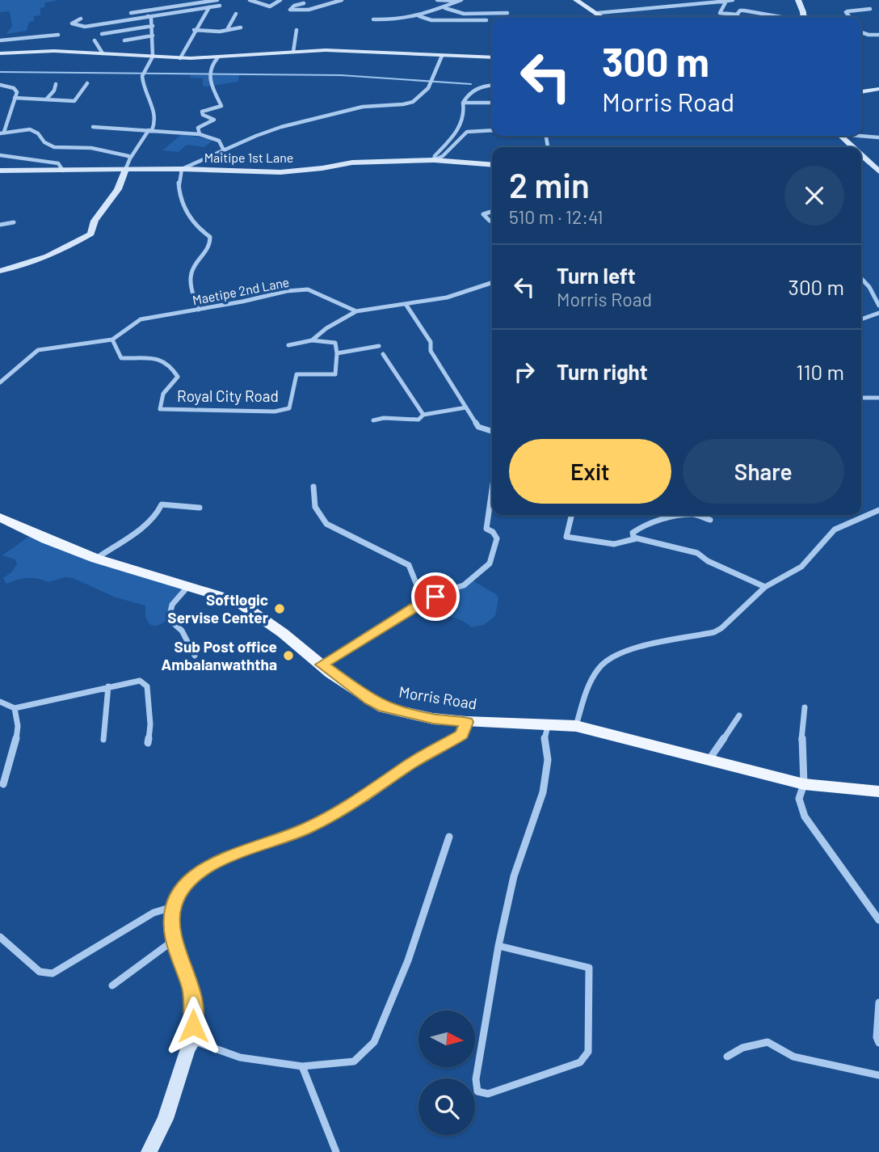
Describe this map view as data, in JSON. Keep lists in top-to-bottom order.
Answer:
{
  "streets": {
    "main road": ["Morris Road"],
    "street": ["Maitipe 1st Lane", "Maetipe 2nd Lane", "Royal City Road"]
  },
  "crossings": [
    ["Maetipe 2nd Lane", "Royal City Road"]
  ],
  "places": ["Softlogic Servise Center", "Sub Post office Ambalanwaththa"],
  "north": "right",
  "page": {
    "turn": ["300 m", "Morris Road"],
    "heading": ["2 min", "510 m · 12:41"],
    "list": [
      {
        "name": "Turn left",
        "note": "Morris Road",
        "value": "300 m"
      },
      {
        "name": "Turn right",
        "value": "110 m"
      }
    ],
    "buttons": ["Exit", "Share"]
  }
}
